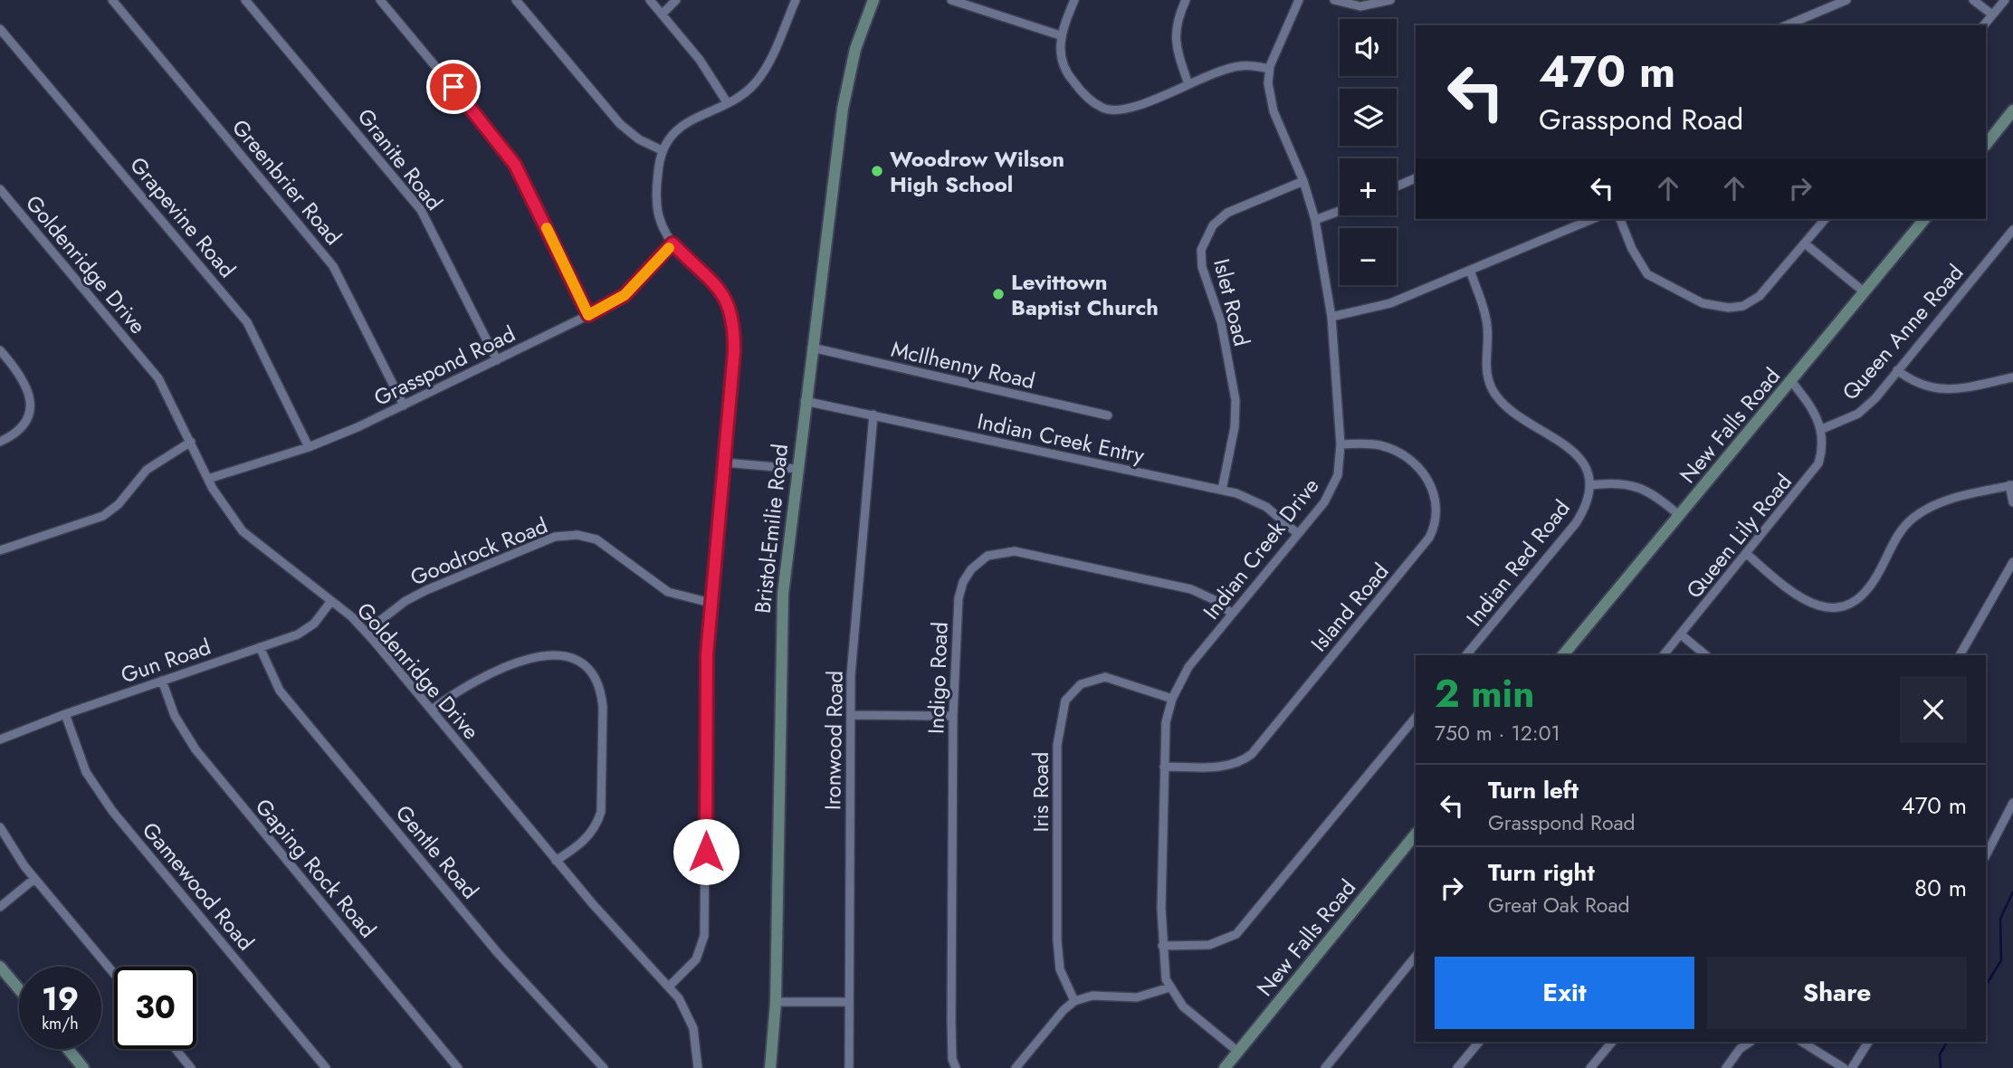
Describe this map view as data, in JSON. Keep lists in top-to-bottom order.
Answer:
{
  "streets": {
    "street": [
      "Granite Road",
      "Greenbrier Road",
      "Grapevine Road",
      "Goldenridge Drive",
      "Islet Road",
      "Queen Anne Road",
      "McIlhenny Road",
      "Grasspond Road",
      "New Falls Road",
      "Indian Creek Entry",
      "Bristol-Emilie Road",
      "Queen Lily Road",
      "Indian Creek Drive",
      "Goodrock Road",
      "Indian Red Road",
      "Island Road",
      "Gun Road",
      "Indigo Road",
      "Ironwood Road",
      "Iris Road",
      "Gentle Road",
      "Gaping Rock Road",
      "Gamewood Road"
    ]
  },
  "crossings": [
    ["Granite Road", "Grasspond Road"],
    ["Greenbrier Road", "Grasspond Road"],
    ["Grapevine Road", "Grasspond Road"],
    ["Goldenridge Drive", "Grasspond Road"],
    ["Goldenridge Drive", "Goodrock Road"],
    ["Goldenridge Drive", "Gun Road"],
    ["Islet Road", "Indian Creek Entry"],
    ["Islet Road", "Indian Creek Drive"],
    ["Queen Anne Road", "New Falls Road"],
    ["Queen Anne Road", "Queen Lily Road"],
    ["McIlhenny Road", "Bristol-Emilie Road"],
    ["New Falls Road", "Indian Creek Drive"],
    ["Indian Creek Entry", "Bristol-Emilie Road"],
    ["Indian Creek Entry", "Indian Creek Drive"],
    ["Indian Creek Entry", "Ironwood Road"],
    ["Indian Creek Drive", "Island Road"],
    ["Indian Creek Drive", "Indigo Road"],
    ["Indian Creek Drive", "Iris Road"],
    ["Gun Road", "Gentle Road"],
    ["Gun Road", "Gaping Rock Road"],
    ["Gun Road", "Gamewood Road"]
  ],
  "places": ["Woodrow Wilson High School", "Levittown Baptist Church"],
  "page": {
    "map_buttons": ["+", "−"],
    "turn": ["470 m", "Grasspond Road"],
    "heading": ["2 min", "750 m · 12:01"],
    "list": [
      {
        "name": "Turn left",
        "note": "Grasspond Road",
        "value": "470 m"
      },
      {
        "name": "Turn right",
        "note": "Great Oak Road",
        "value": "80 m"
      }
    ],
    "buttons": ["Exit", "Share"],
    "speed": "19 km/h",
    "limit": "30"
  }
}
